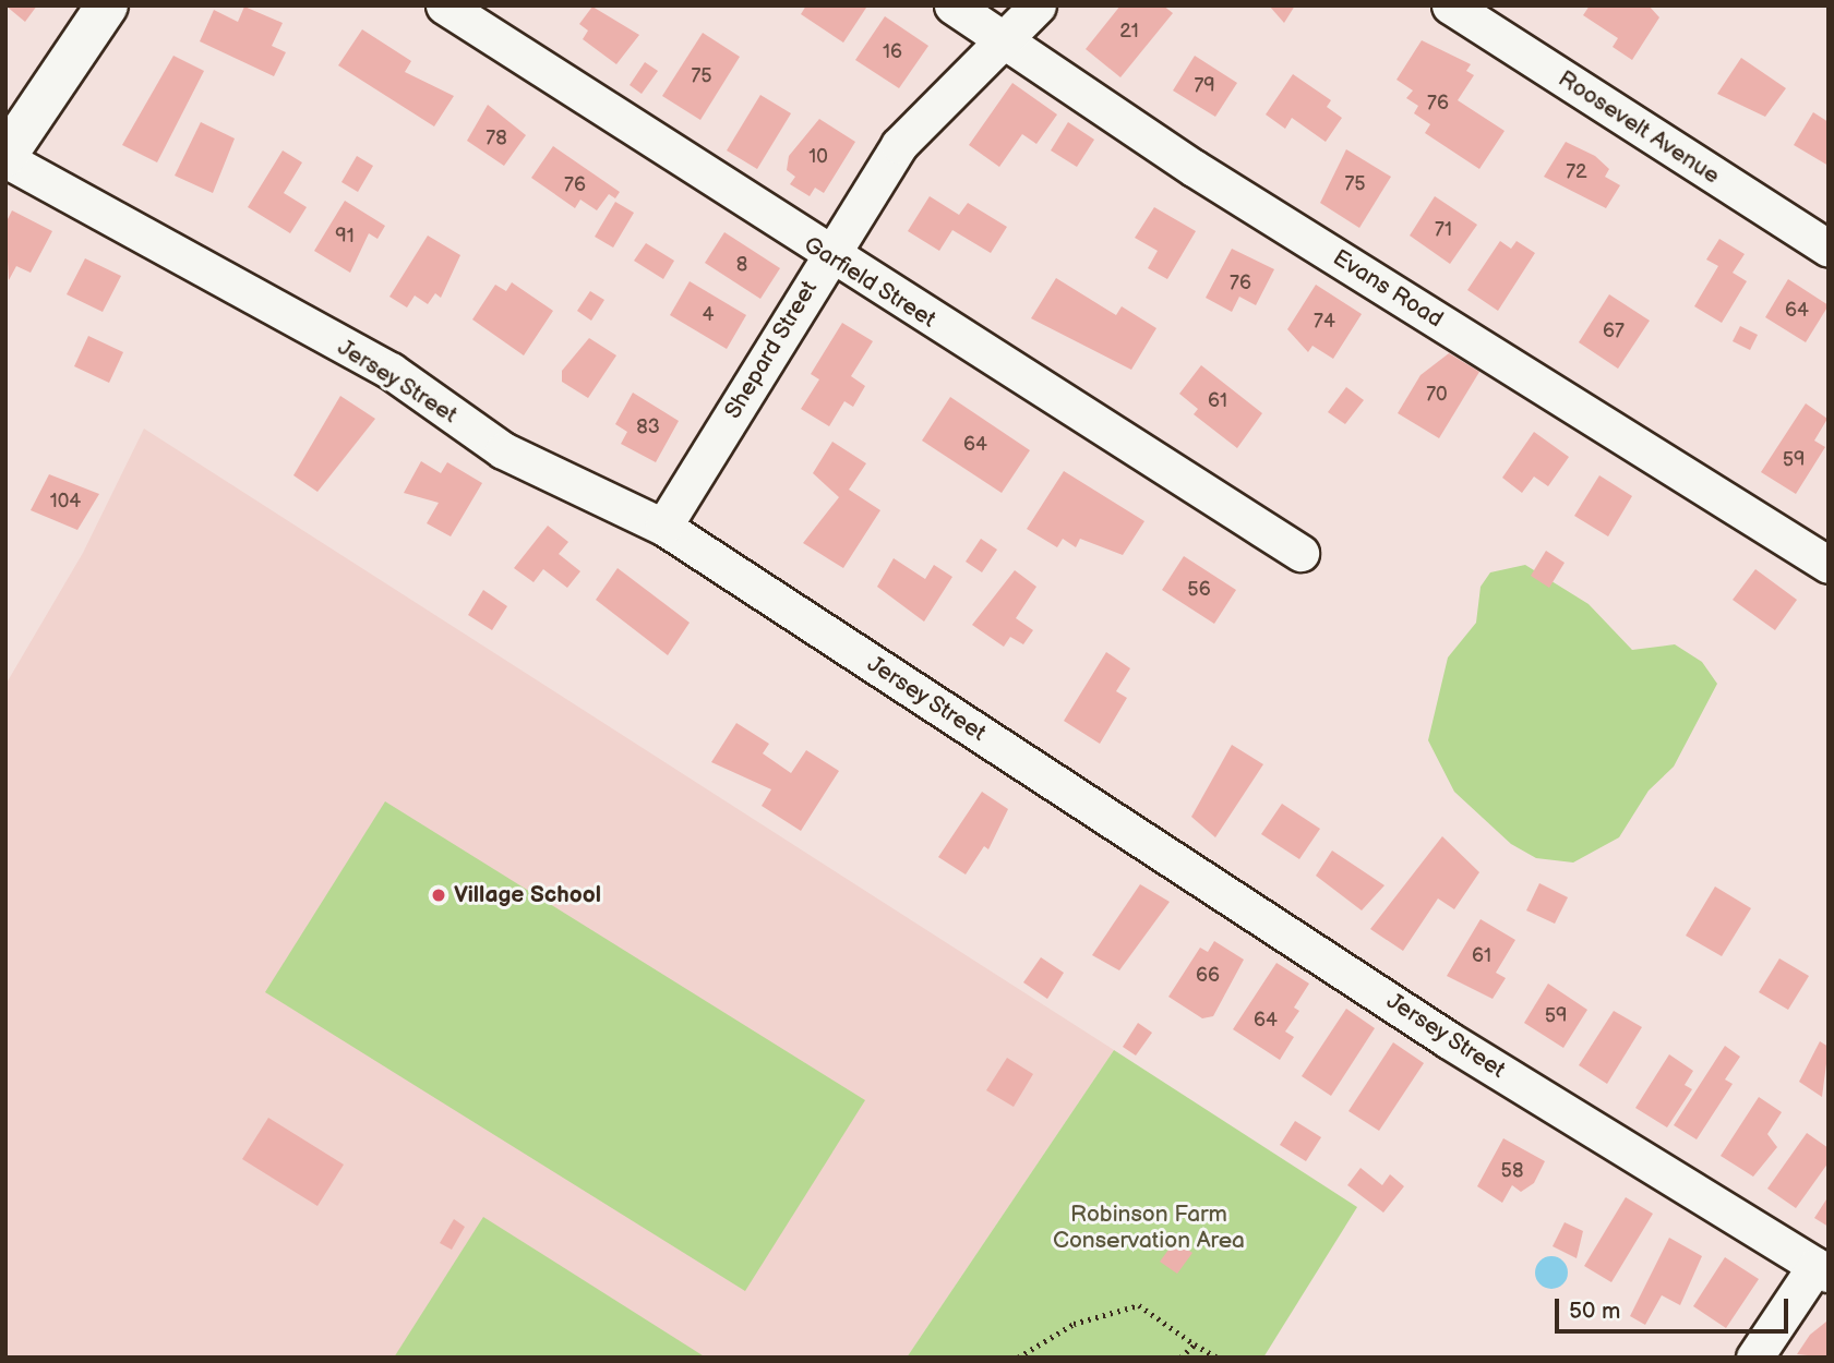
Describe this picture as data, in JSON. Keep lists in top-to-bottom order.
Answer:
{
  "streets": {
    "street": [
      "Roosevelt Avenue",
      "Garfield Street",
      "Evans Road",
      "Shepard Street",
      "Jersey Street"
    ]
  },
  "crossings": [
    ["Garfield Street", "Shepard Street"],
    ["Evans Road", "Shepard Street"],
    ["Shepard Street", "Jersey Street"]
  ],
  "parks": ["Robinson Farm Conservation Area"],
  "places": ["Village School"],
  "house_numbers": [
    "21",
    "16",
    "75",
    "79",
    "76",
    "78",
    "10",
    "72",
    "75",
    "76",
    "71",
    "91",
    "8",
    "76",
    "64",
    "4",
    "74",
    "67",
    "70",
    "61",
    "83",
    "64",
    "59",
    "104",
    "56",
    "61",
    "66",
    "59",
    "64",
    "58"
  ],
  "scale_bar": "50 m"
}
